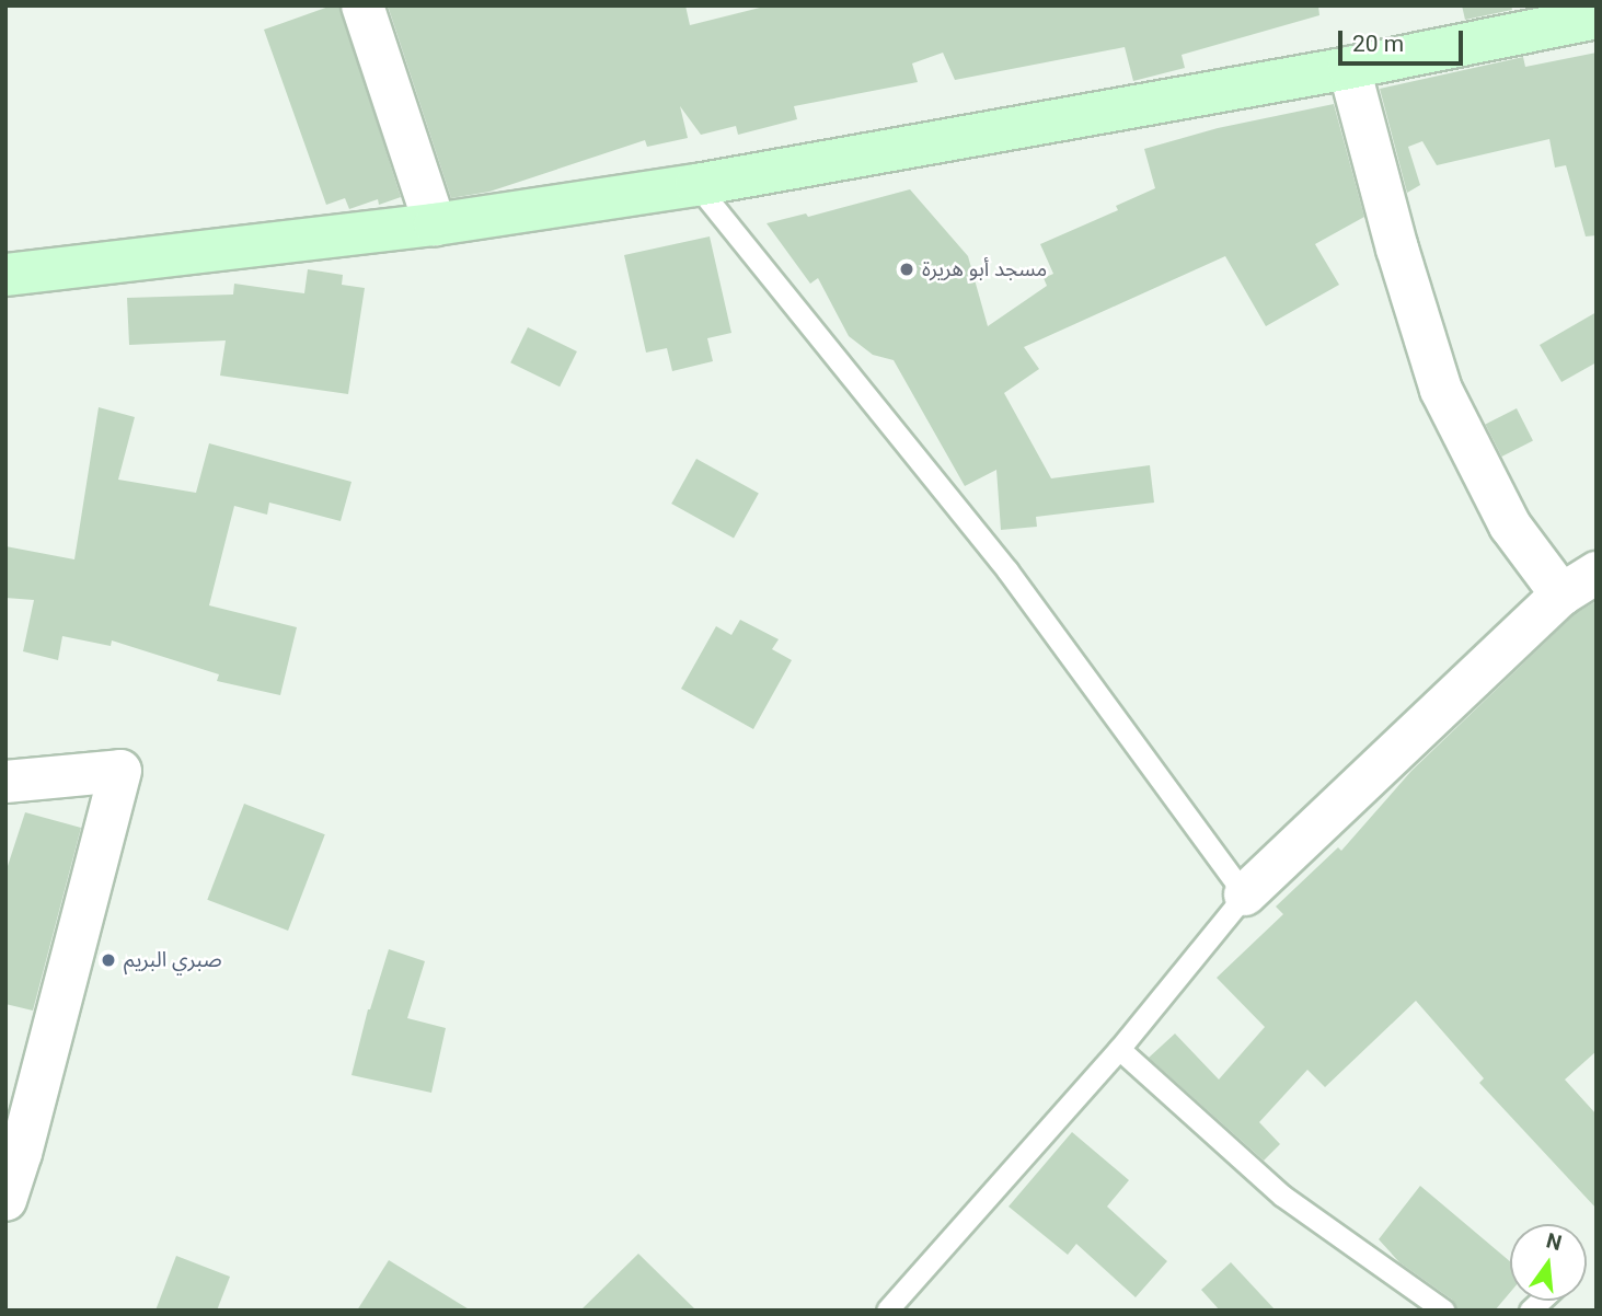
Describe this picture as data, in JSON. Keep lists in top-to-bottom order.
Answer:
{
  "places": ["مسجد أبو هريرة", "صبري البريم"],
  "scale_bar": "20 m",
  "north": "top"
}
